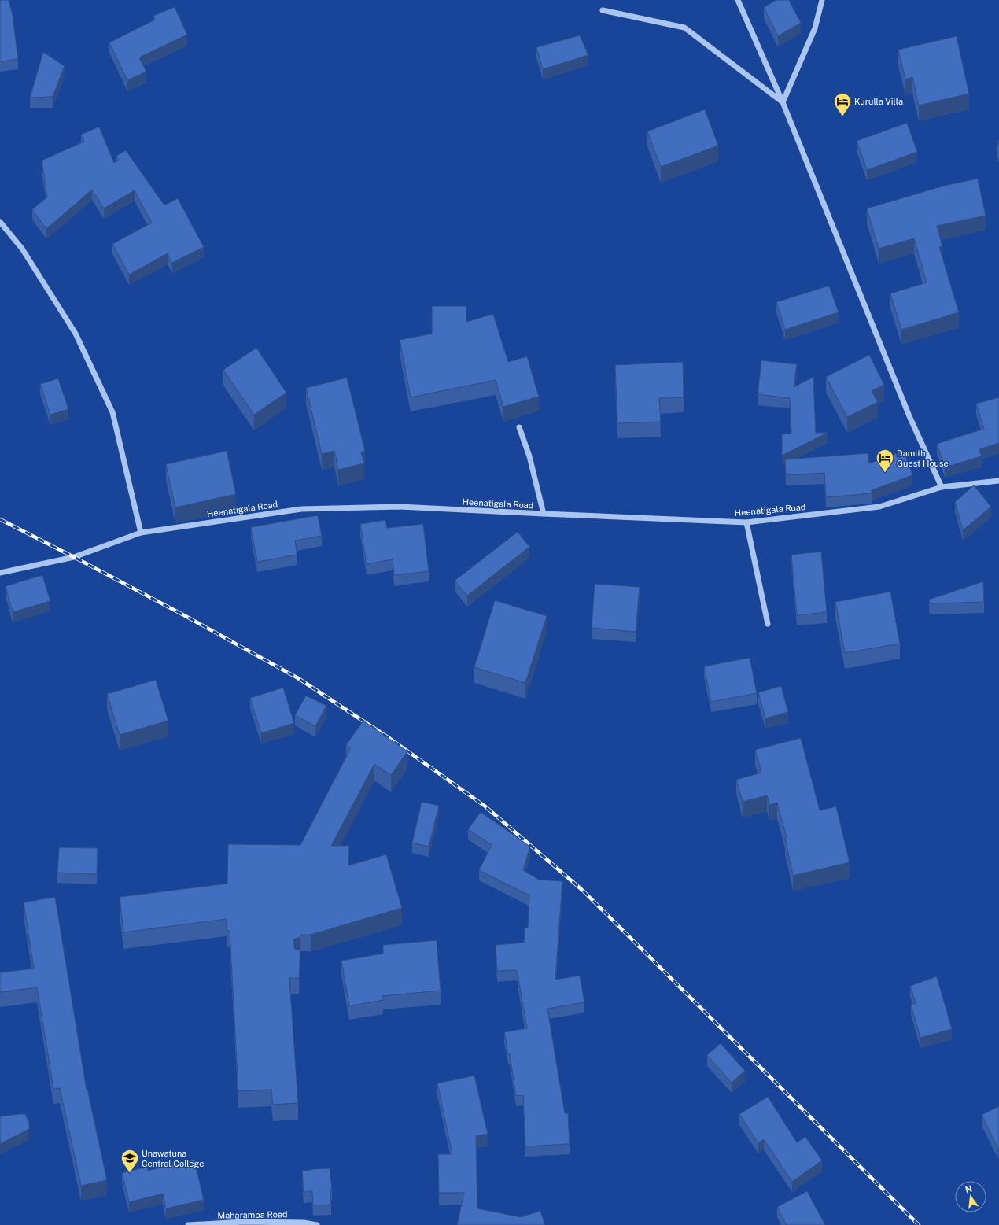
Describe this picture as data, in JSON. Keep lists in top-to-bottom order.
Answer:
{
  "streets": {
    "street": ["Heenatigala Road", "Maharamba Road"]
  },
  "places": {
    "hotel": ["Kurulla Villa", "Damith Guest House"],
    "school or university": ["Unawatuna Central College"]
  },
  "north": "top"
}
